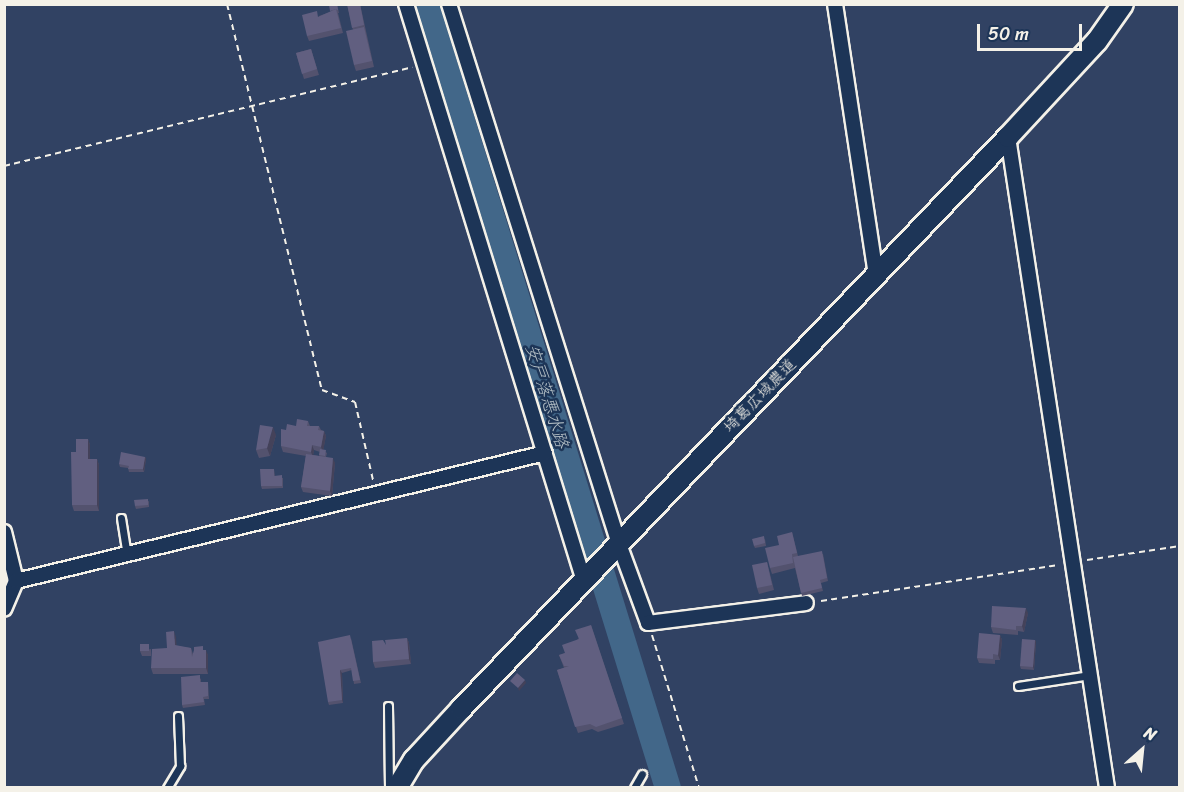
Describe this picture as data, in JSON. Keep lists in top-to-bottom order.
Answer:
{
  "streets": {
    "street": ["埼葛広域農道"]
  },
  "water": ["安戸落悪水路"],
  "scale_bar": "50 m",
  "north": "top right"
}
